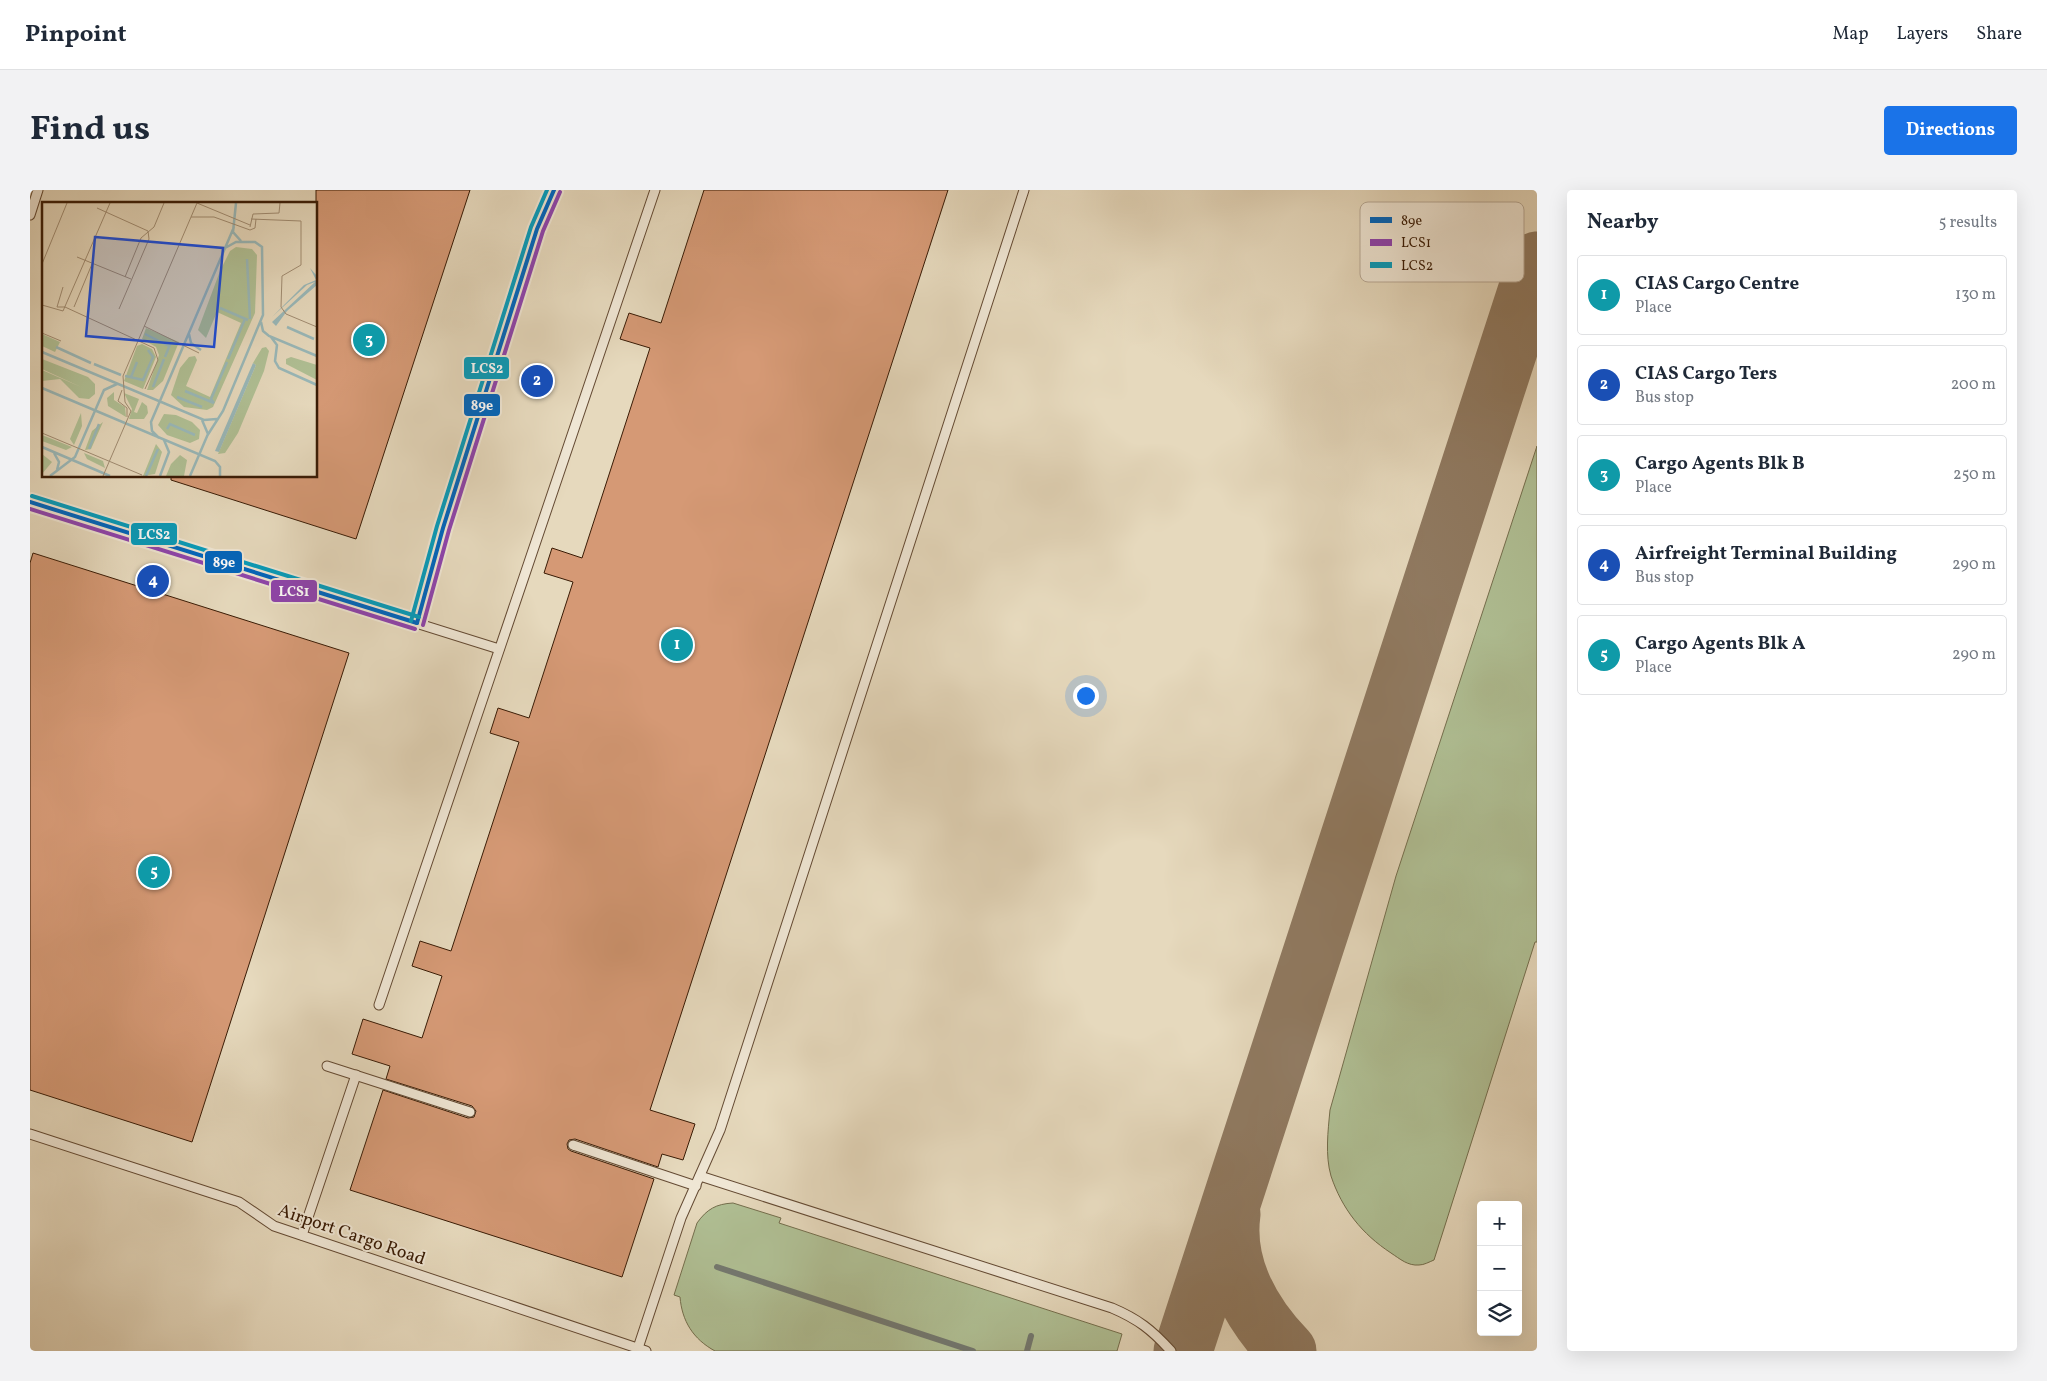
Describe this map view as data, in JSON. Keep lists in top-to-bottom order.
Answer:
{
  "streets": {
    "lane": ["Airport Cargo Road"]
  },
  "lines": ["transit line 89e", "transit line LCS2", "transit line LCS1"],
  "legend": ["89e", "LCS1", "LCS2"],
  "page": {
    "header": "Pinpoint",
    "nav": ["Map", "Layers", "Share"],
    "title": "Find us",
    "buttons": "Directions",
    "heading": ["Nearby", "5 results"],
    "list": [
      {
        "mark": "1",
        "name": "CIAS Cargo Centre",
        "note": "Place",
        "value": "130 m"
      },
      {
        "mark": "2",
        "name": "CIAS Cargo Ters",
        "note": "Bus stop",
        "value": "200 m"
      },
      {
        "mark": "3",
        "name": "Cargo Agents Blk B",
        "note": "Place",
        "value": "250 m"
      },
      {
        "mark": "4",
        "name": "Airfreight Terminal Building",
        "note": "Bus stop",
        "value": "290 m"
      },
      {
        "mark": "5",
        "name": "Cargo Agents Blk A",
        "note": "Place",
        "value": "290 m"
      }
    ],
    "pins": [
      "3",
      "2",
      "4",
      "1",
      "5"
    ],
    "map_buttons": ["+", "−"]
  }
}
